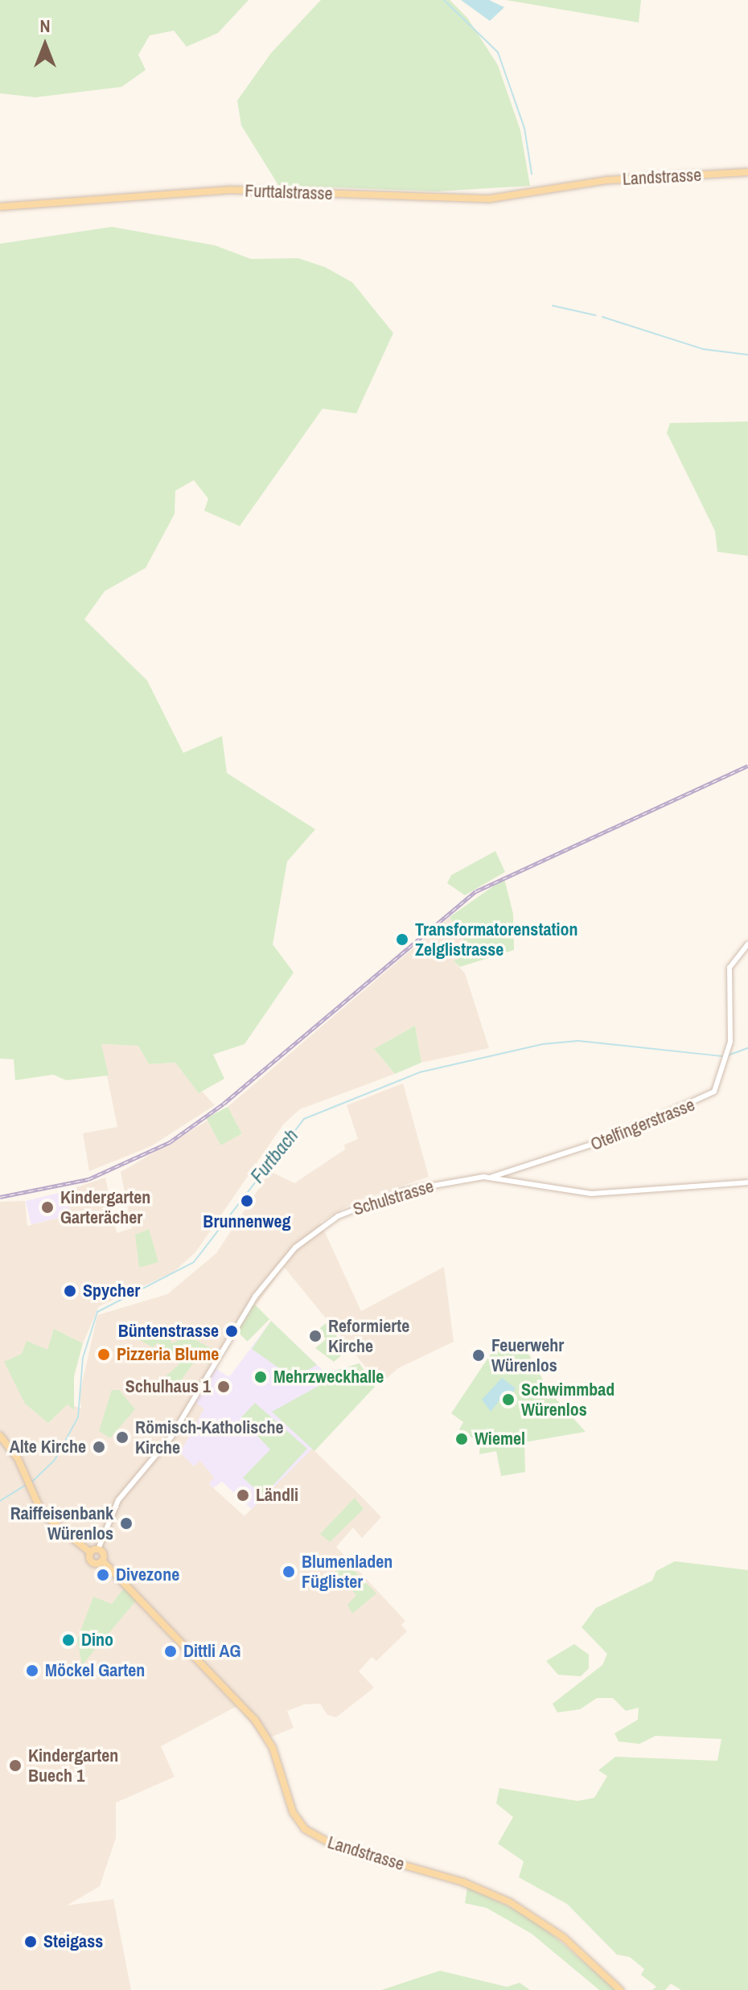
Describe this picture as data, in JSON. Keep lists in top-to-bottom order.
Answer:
{
  "streets": {
    "main road": ["Landstrasse", "Furttalstrasse"],
    "street": ["Otelfingerstrasse", "Schulstrasse"]
  },
  "crossings": [
    ["Landstrasse", "Furttalstrasse"],
    ["Otelfingerstrasse", "Schulstrasse"]
  ],
  "water": ["Furtbach"],
  "places": [
    "Transformatorenstation Zelglistrasse",
    "Brunnenweg",
    "Kindergarten Garterächer",
    "Spycher",
    "Büntenstrasse",
    "Reformierte Kirche",
    "Pizzeria Blume",
    "Feuerwehr Würenlos",
    "Mehrzweckhalle",
    "Schulhaus 1",
    "Schwimmbad Würenlos",
    "Römisch-Katholische Kirche",
    "Wiemel",
    "Alte Kirche",
    "Ländli",
    "Raiffeisenbank Würenlos",
    "Blumenladen Füglister",
    "Divezone",
    "Dino",
    "Dittli AG",
    "Möckel Garten",
    "Kindergarten Buech 1",
    "Steigass"
  ],
  "north": "top"
}
